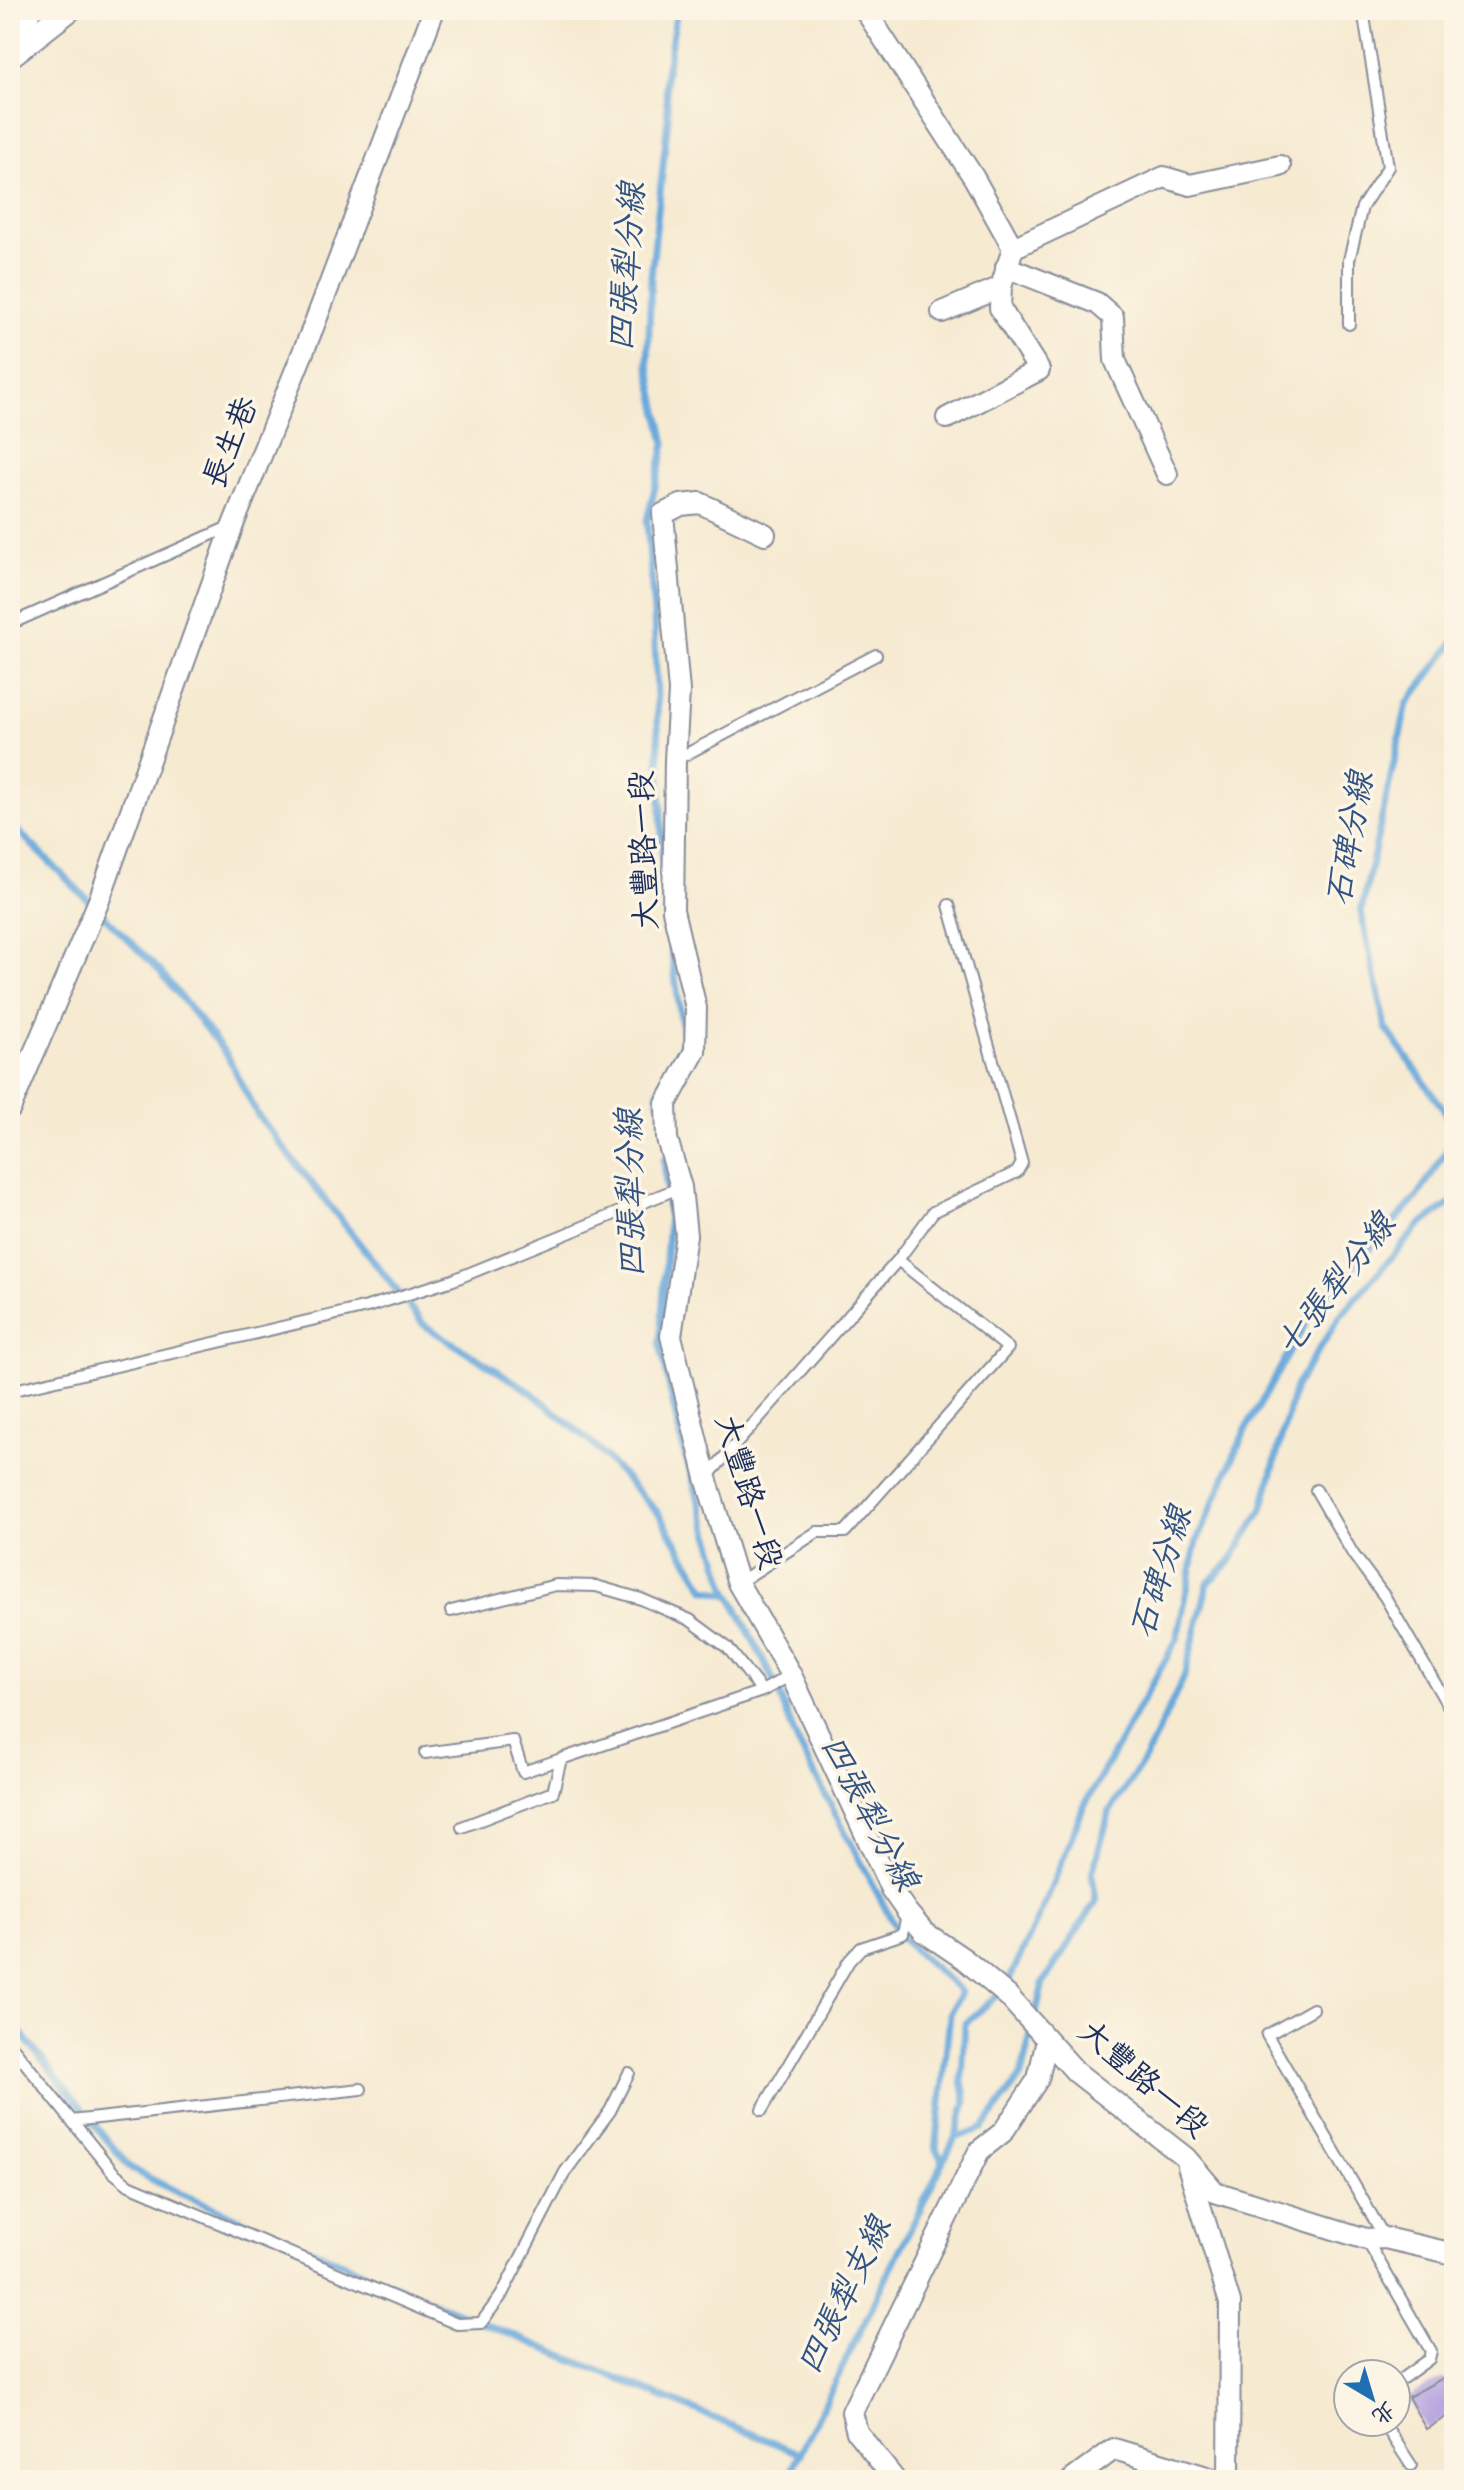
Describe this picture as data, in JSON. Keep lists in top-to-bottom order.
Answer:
{
  "streets": {
    "street": ["長生巷", "大豐路一段"]
  },
  "water": [
    "四張犁分線",
    "石碑分線",
    "七張犁分線",
    "四張犁支線"
  ],
  "north": "bottom right"
}
